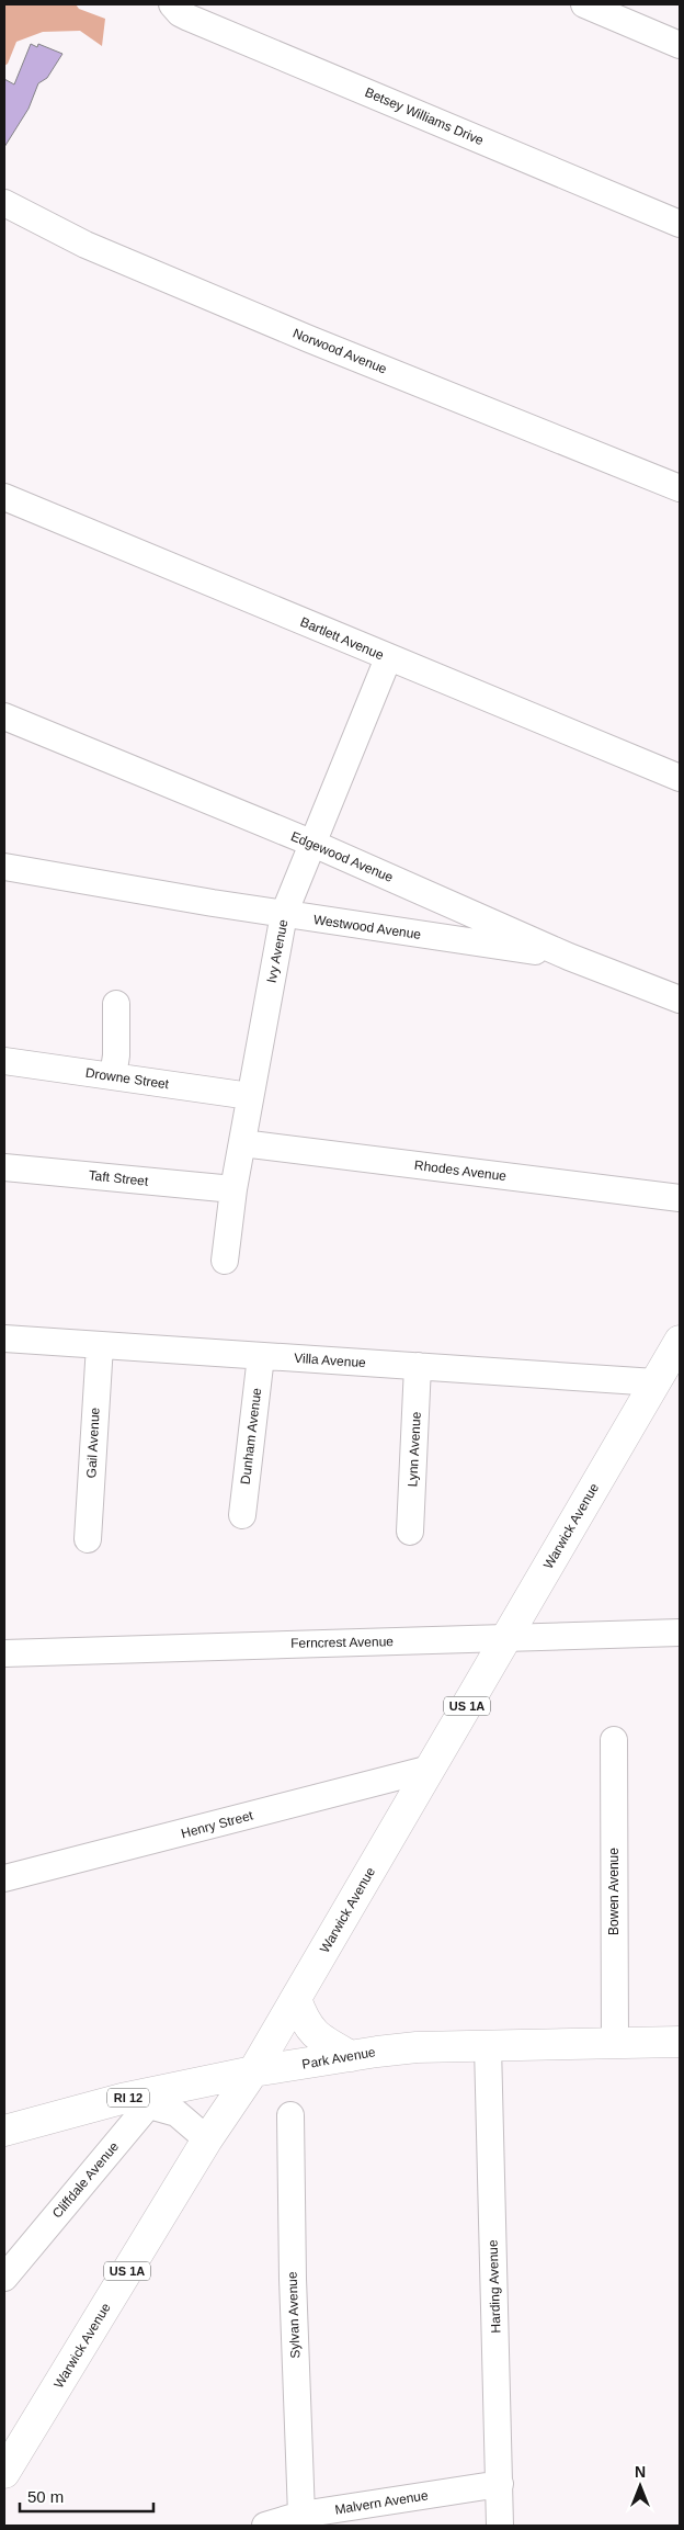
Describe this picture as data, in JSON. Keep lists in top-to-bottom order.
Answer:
{
  "streets": {
    "main road": [
      "Warwick Avenue",
      "US 1A",
      "Park Avenue",
      "RI 12"
    ],
    "street": [
      "Betsey Williams Drive",
      "Norwood Avenue",
      "Bartlett Avenue",
      "Edgewood Avenue",
      "Westwood Avenue",
      "Ivy Avenue",
      "Drowne Street",
      "Rhodes Avenue",
      "Taft Street",
      "Villa Avenue",
      "Dunham Avenue",
      "Gail Avenue",
      "Lynn Avenue",
      "Ferncrest Avenue",
      "Henry Street",
      "Bowen Avenue",
      "Cliffdale Avenue",
      "Harding Avenue",
      "Sylvan Avenue",
      "Malvern Avenue"
    ]
  },
  "crossings": [
    ["Bartlett Avenue", "Ivy Avenue"],
    ["Edgewood Avenue", "Westwood Avenue"],
    ["Edgewood Avenue", "Ivy Avenue"],
    ["Westwood Avenue", "Ivy Avenue"],
    ["Ivy Avenue", "Drowne Street"],
    ["Ivy Avenue", "Rhodes Avenue"],
    ["Ivy Avenue", "Taft Street"],
    ["Villa Avenue", "Dunham Avenue"],
    ["Villa Avenue", "Gail Avenue"],
    ["Villa Avenue", "Lynn Avenue"],
    ["Villa Avenue", "Warwick Avenue"],
    ["Warwick Avenue", "Ferncrest Avenue"],
    ["Warwick Avenue", "Henry Street"],
    ["Warwick Avenue", "Park Avenue"],
    ["Bowen Avenue", "Park Avenue"],
    ["Park Avenue", "Cliffdale Avenue"],
    ["Park Avenue", "Harding Avenue"],
    ["Harding Avenue", "Malvern Avenue"],
    ["Sylvan Avenue", "Malvern Avenue"]
  ],
  "scale_bar": "50 m",
  "north": "top"
}
